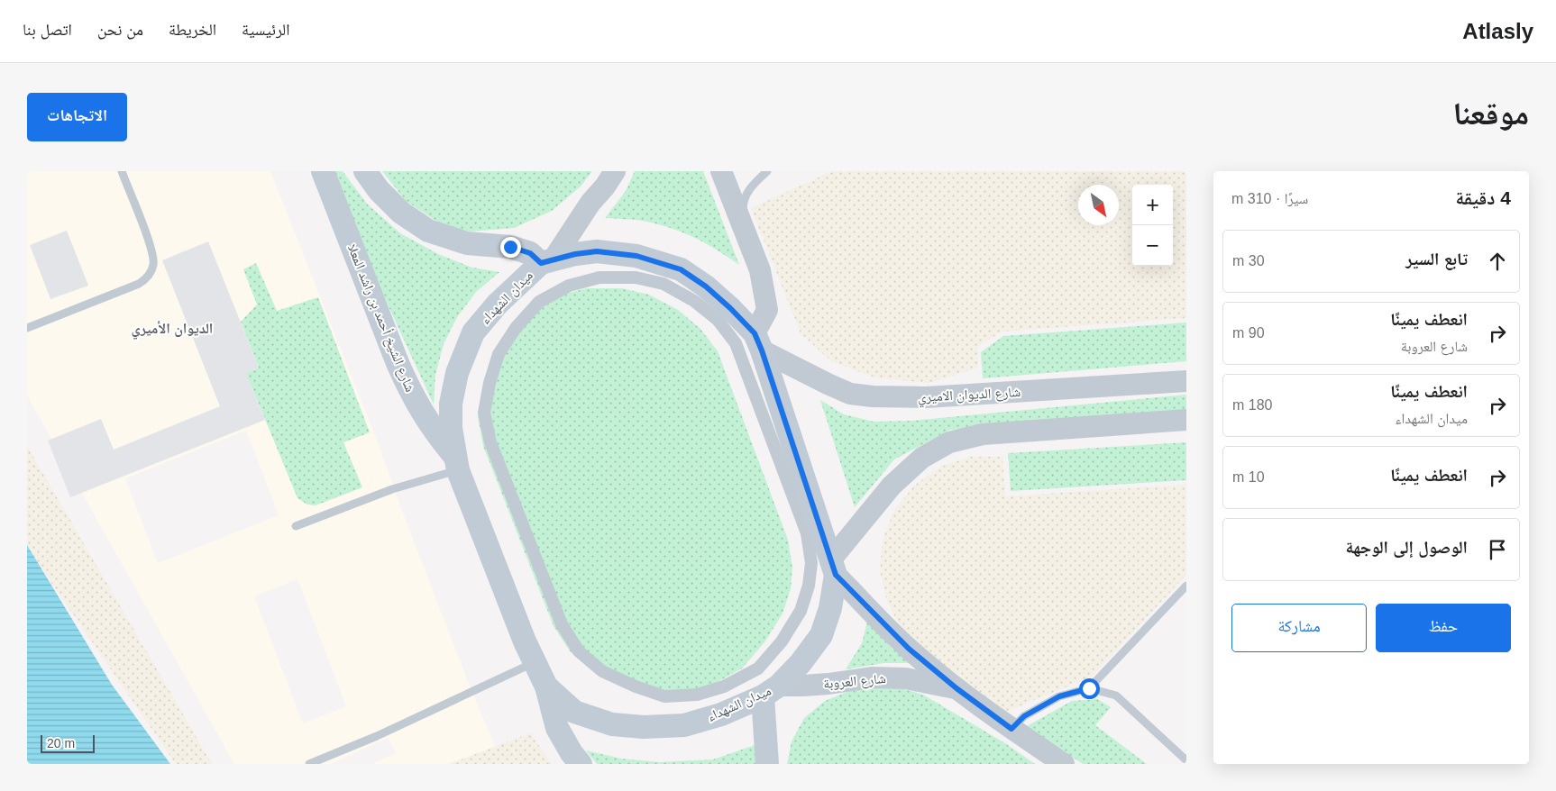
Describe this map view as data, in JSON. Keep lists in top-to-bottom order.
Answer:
{
  "streets": {
    "main road": ["ميدان الشهداء", "شارع الشيخ أحمد بن راشد المعلا"],
    "street": ["شارع الديوان الاميري", "شارع العروبة"]
  },
  "crossings": [
    ["ميدان الشهداء", "شارع الشيخ أحمد بن راشد المعلا"],
    ["ميدان الشهداء", "شارع الديوان الاميري"],
    ["ميدان الشهداء", "شارع العروبة"]
  ],
  "districts": ["الديوان الأميري"],
  "scale_bar": "20 m",
  "north": "bottom right",
  "page": {
    "header": "Atlasly",
    "nav": [
      "الرئيسية",
      "الخريطة",
      "من نحن",
      "اتصل بنا"
    ],
    "title": "موقعنا",
    "buttons": [
      "الاتجاهات",
      ["حفظ", "مشاركة"]
    ],
    "heading": ["4 دقيقة", "سيرًا · 310 m"],
    "map_buttons": ["+", "−"],
    "list": [
      ["تابع السير", "30 m"],
      ["انعطف يمينًا", "شارع العروبة", "90 m"],
      ["انعطف يمينًا", "ميدان الشهداء", "180 m"],
      ["انعطف يمينًا", "10 m"],
      "الوصول إلى الوجهة"
    ],
    "scale": "20 m"
  }
}
